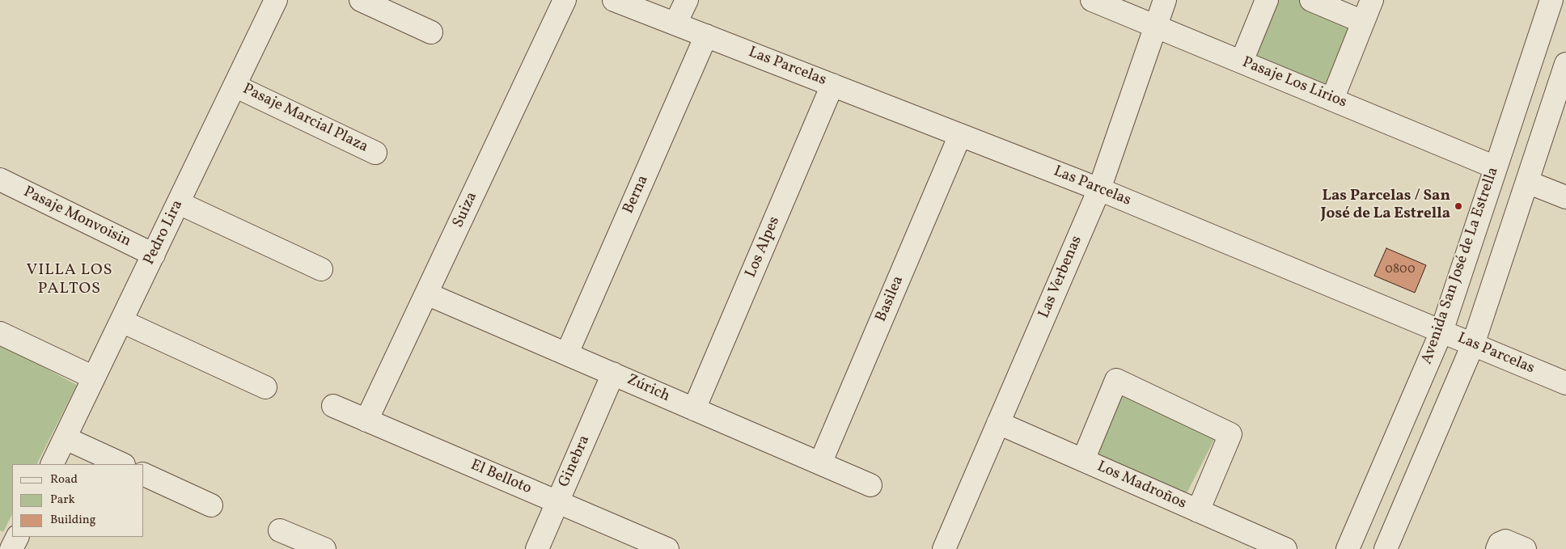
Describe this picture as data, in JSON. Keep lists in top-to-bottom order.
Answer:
{
  "streets": {
    "street": [
      "Las Parcelas",
      "Pasaje Los Lirios",
      "Pasaje Marcial Plaza",
      "Berna",
      "Suiza",
      "Pasaje Monvoisin",
      "Pedro Lira",
      "Los Alpes",
      "Avenida San José de La Estrella",
      "Las Verbenas",
      "Basilea",
      "Zúrich",
      "Ginebra",
      "El Belloto",
      "Los Madroños"
    ]
  },
  "crossings": [
    ["Las Parcelas", "Berna"],
    ["Las Parcelas", "Los Alpes"],
    ["Las Parcelas", "Avenida San José de La Estrella"],
    ["Las Parcelas", "Las Verbenas"],
    ["Las Parcelas", "Basilea"],
    ["Pasaje Los Lirios", "Avenida San José de La Estrella"],
    ["Pasaje Los Lirios", "Las Verbenas"],
    ["Pasaje Marcial Plaza", "Pedro Lira"],
    ["Berna", "Zúrich"],
    ["Suiza", "Zúrich"],
    ["Suiza", "El Belloto"],
    ["Pasaje Monvoisin", "Pedro Lira"],
    ["Los Alpes", "Zúrich"],
    ["Las Verbenas", "Los Madroños"],
    ["Basilea", "Zúrich"],
    ["Zúrich", "Ginebra"],
    ["Ginebra", "El Belloto"]
  ],
  "districts": ["VILLA LOS PALTOS"],
  "places": ["Las Parcelas / San José de La Estrella"],
  "house_numbers": ["0800"],
  "legend": ["Road", "Park", "Building"]
}
